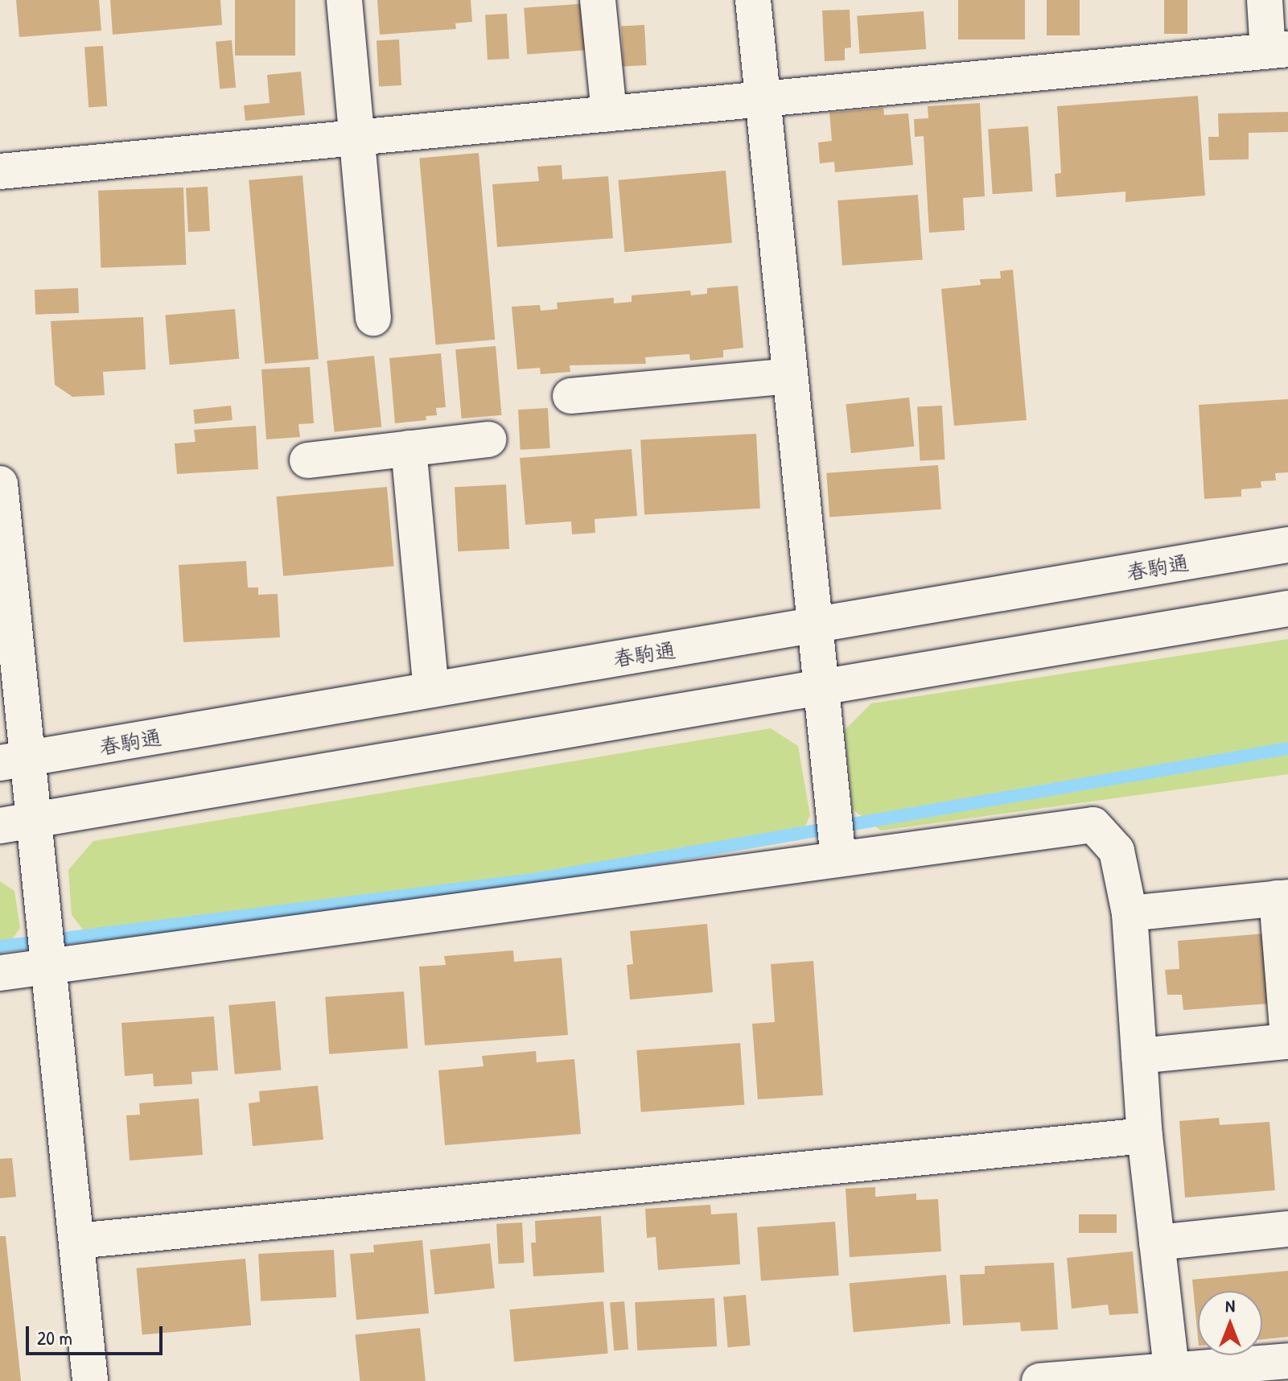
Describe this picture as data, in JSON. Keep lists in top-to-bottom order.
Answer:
{
  "streets": {
    "street": ["春駒通"]
  },
  "scale_bar": "20 m",
  "north": "top"
}
